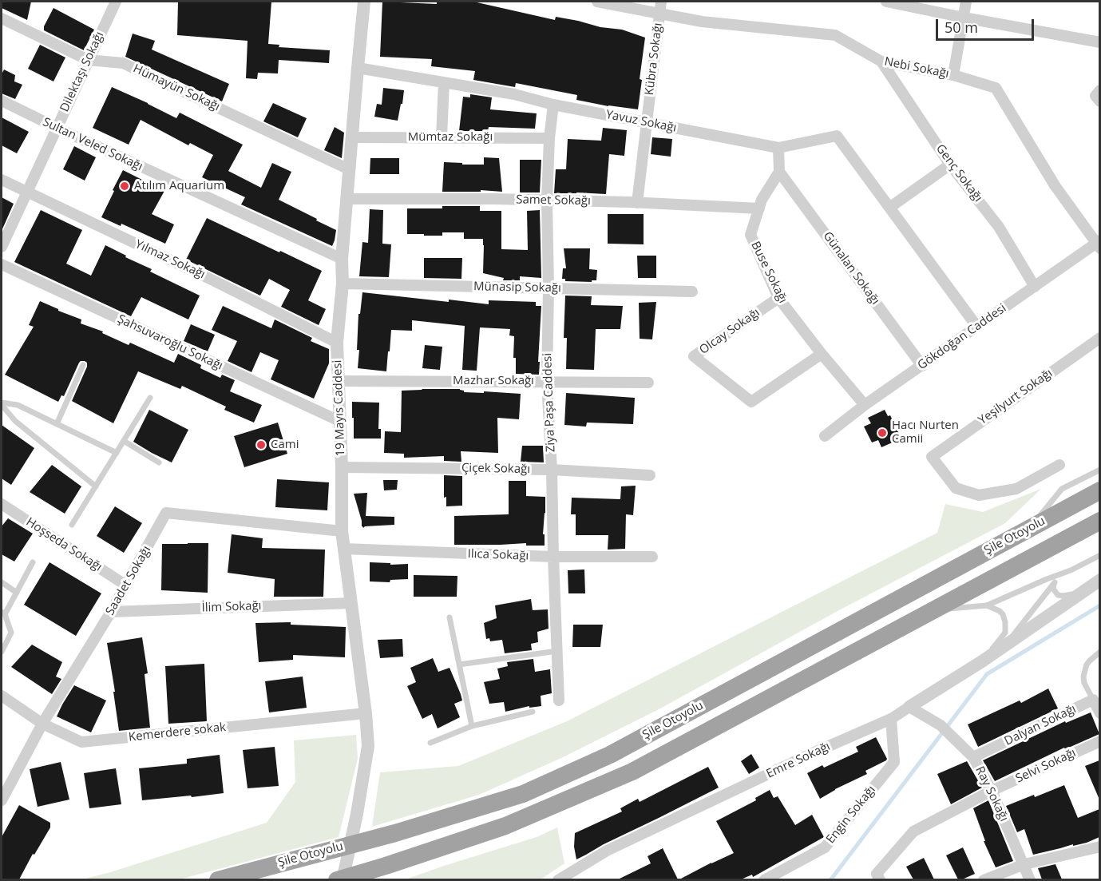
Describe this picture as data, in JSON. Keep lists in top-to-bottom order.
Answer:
{
  "streets": {
    "highway": ["Şile Otoyolu"],
    "street": [
      "Kübra Sokağı",
      "Nebi Sokağı",
      "Dilektaşı Sokağı",
      "Hümayün Sokağı",
      "Yavuz Sokağı",
      "Mümtaz Sokağı",
      "Sultan Veled Sokağı",
      "Genç Sokağı",
      "Samet Sokağı",
      "Yılmaz Sokağı",
      "Günalan Sokağı",
      "Buse Sokağı",
      "Münasip Sokağı",
      "Olcay Sokağı",
      "Gökdoğan Caddesi",
      "Şahsuvaroğlu Sokağı",
      "Mazhar Sokağı",
      "Yeşilyurt Sokağı",
      "Ziya Paşa Caddesi",
      "19 Mayıs Caddesi",
      "Çiçek Sokağı",
      "Hoşseda Sokağı",
      "Ilıca Sokağı",
      "Saadet Sokağı",
      "İlim Sokağı",
      "Dalyan Sokağı",
      "Kemerdere sokak",
      "Emre Sokağı",
      "Selvi Sokağı",
      "Ray Sokağı",
      "Engin Sokağı"
    ]
  },
  "crossings": [
    ["Kübra Sokağı", "Nebi Sokağı"],
    ["Kübra Sokağı", "Yavuz Sokağı"],
    ["Kübra Sokağı", "Samet Sokağı"],
    ["Nebi Sokağı", "Genç Sokağı"],
    ["Nebi Sokağı", "Gökdoğan Caddesi"],
    ["Dilektaşı Sokağı", "Hümayün Sokağı"],
    ["Dilektaşı Sokağı", "Sultan Veled Sokağı"],
    ["Dilektaşı Sokağı", "Yılmaz Sokağı"],
    ["Hümayün Sokağı", "19 Mayıs Caddesi"],
    ["Yavuz Sokağı", "Gökdoğan Caddesi"],
    ["Yavuz Sokağı", "Ziya Paşa Caddesi"],
    ["Yavuz Sokağı", "19 Mayıs Caddesi"],
    ["Mümtaz Sokağı", "Ziya Paşa Caddesi"],
    ["Mümtaz Sokağı", "19 Mayıs Caddesi"],
    ["Sultan Veled Sokağı", "19 Mayıs Caddesi"],
    ["Genç Sokağı", "Gökdoğan Caddesi"],
    ["Samet Sokağı", "Buse Sokağı"],
    ["Samet Sokağı", "Ziya Paşa Caddesi"],
    ["Samet Sokağı", "19 Mayıs Caddesi"],
    ["Yılmaz Sokağı", "19 Mayıs Caddesi"],
    ["Günalan Sokağı", "Buse Sokağı"],
    ["Günalan Sokağı", "Gökdoğan Caddesi"],
    ["Buse Sokağı", "Olcay Sokağı"],
    ["Buse Sokağı", "Gökdoğan Caddesi"],
    ["Münasip Sokağı", "Ziya Paşa Caddesi"],
    ["Münasip Sokağı", "19 Mayıs Caddesi"],
    ["Şahsuvaroğlu Sokağı", "19 Mayıs Caddesi"],
    ["Mazhar Sokağı", "Ziya Paşa Caddesi"],
    ["Mazhar Sokağı", "19 Mayıs Caddesi"],
    ["Ziya Paşa Caddesi", "Çiçek Sokağı"],
    ["Ziya Paşa Caddesi", "Ilıca Sokağı"],
    ["19 Mayıs Caddesi", "Çiçek Sokağı"],
    ["19 Mayıs Caddesi", "Ilıca Sokağı"],
    ["19 Mayıs Caddesi", "Saadet Sokağı"],
    ["19 Mayıs Caddesi", "İlim Sokağı"],
    ["19 Mayıs Caddesi", "Kemerdere sokak"],
    ["Hoşseda Sokağı", "Saadet Sokağı"],
    ["Saadet Sokağı", "İlim Sokağı"],
    ["Saadet Sokağı", "Kemerdere sokak"],
    ["Dalyan Sokağı", "Ray Sokağı"],
    ["Emre Sokağı", "Ray Sokağı"],
    ["Emre Sokağı", "Engin Sokağı"],
    ["Selvi Sokağı", "Ray Sokağı"]
  ],
  "places": ["Atılım Aquarium", "Hacı Nurten Camii", "Cami"],
  "scale_bar": "50 m"
}
